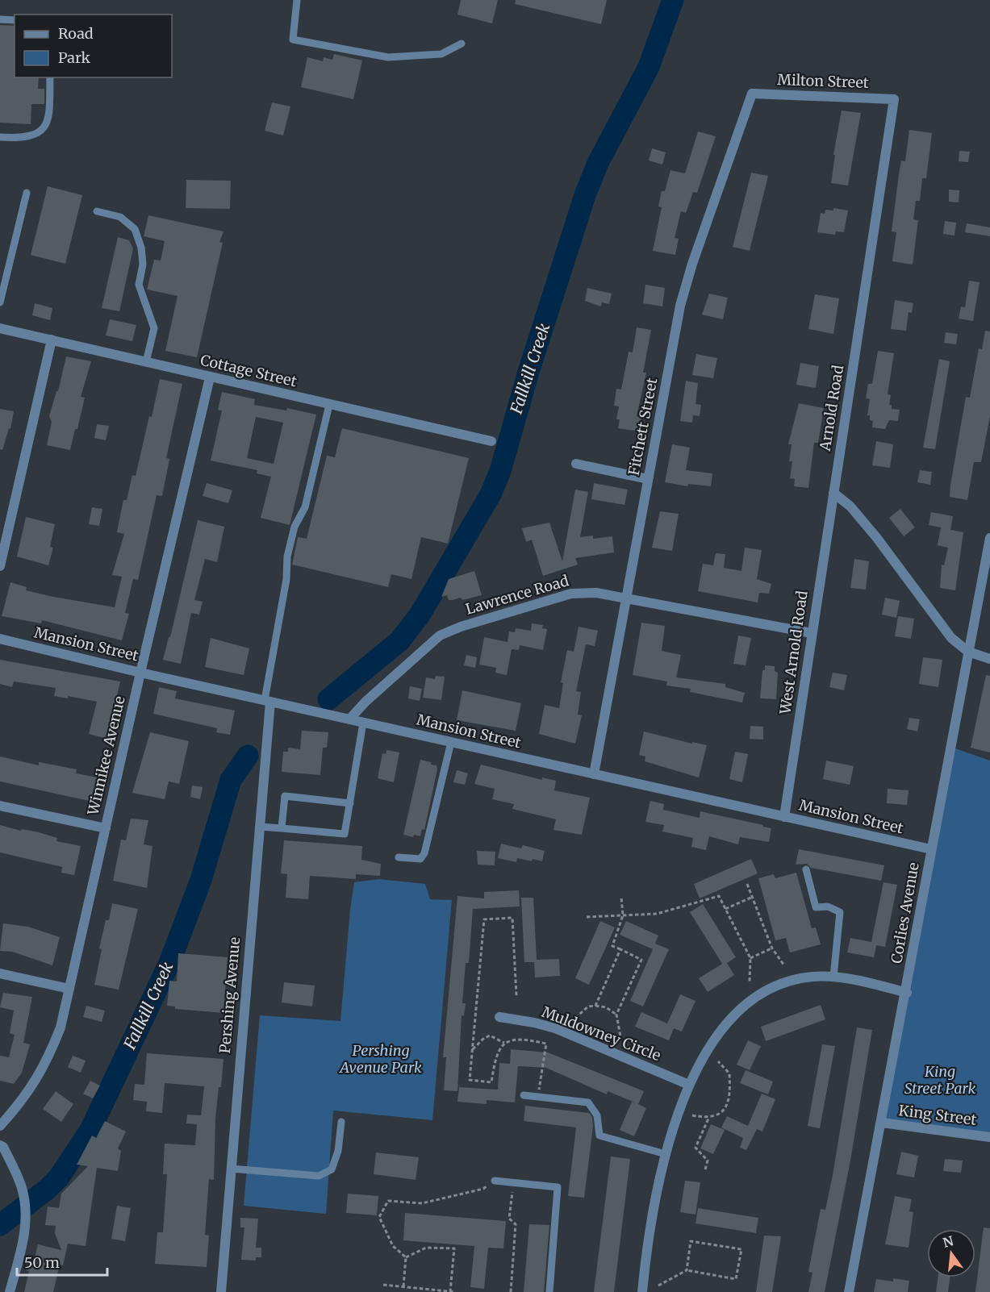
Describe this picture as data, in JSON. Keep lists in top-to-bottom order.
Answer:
{
  "streets": {
    "street": [
      "Milton Street",
      "Cottage Street",
      "Arnold Road",
      "Fitchett Street",
      "Lawrence Road",
      "Mansion Street",
      "West Arnold Road",
      "Winnikee Avenue",
      "Corlies Avenue",
      "Pershing Avenue",
      "Muldowney Circle",
      "King Street"
    ]
  },
  "crossings": [
    ["Milton Street", "Arnold Road"],
    ["Milton Street", "Fitchett Street"],
    ["Cottage Street", "Winnikee Avenue"],
    ["Arnold Road", "West Arnold Road"],
    ["Fitchett Street", "Lawrence Road"],
    ["Fitchett Street", "Mansion Street"],
    ["Lawrence Road", "Mansion Street"],
    ["Lawrence Road", "West Arnold Road"],
    ["Mansion Street", "West Arnold Road"],
    ["Mansion Street", "Winnikee Avenue"],
    ["Mansion Street", "Corlies Avenue"],
    ["Mansion Street", "Pershing Avenue"],
    ["Corlies Avenue", "King Street"]
  ],
  "water": ["Fallkill Creek"],
  "parks": ["Pershing Avenue Park", "King Street Park"],
  "legend": ["Road", "Park"],
  "scale_bar": "50 m",
  "north": "top"
}
